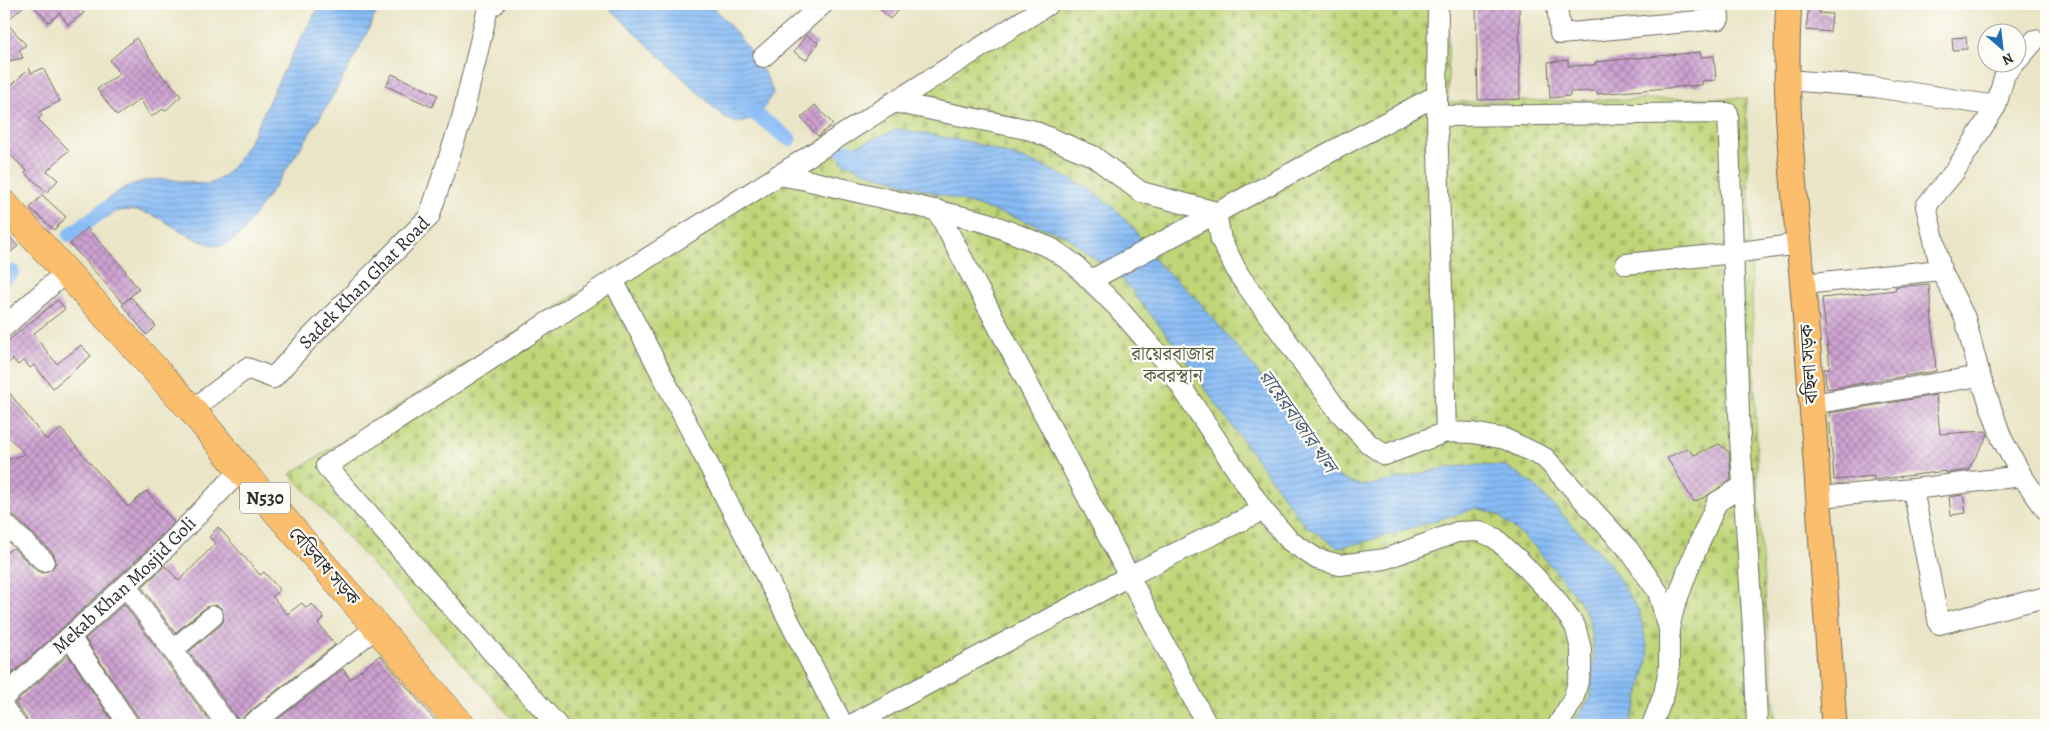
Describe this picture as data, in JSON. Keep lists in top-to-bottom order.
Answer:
{
  "streets": {
    "highway": ["N530", "বেড়িবাধ সড়ক"],
    "main road": ["বছিলা সড়ক"],
    "street": ["Sadek Khan Ghat Road", "Mekab Khan Mosjid Goli"]
  },
  "crossings": [
    ["Sadek Khan Ghat Road", "বেড়িবাধ সড়ক"],
    ["N530", "বেড়িবাধ সড়ক"],
    ["বেড়িবাধ সড়ক", "Mekab Khan Mosjid Goli"]
  ],
  "water": ["রায়েরবাজার খাল"],
  "parks": ["রায়েরবাজার কবরস্থান"],
  "north": "bottom right"
}
